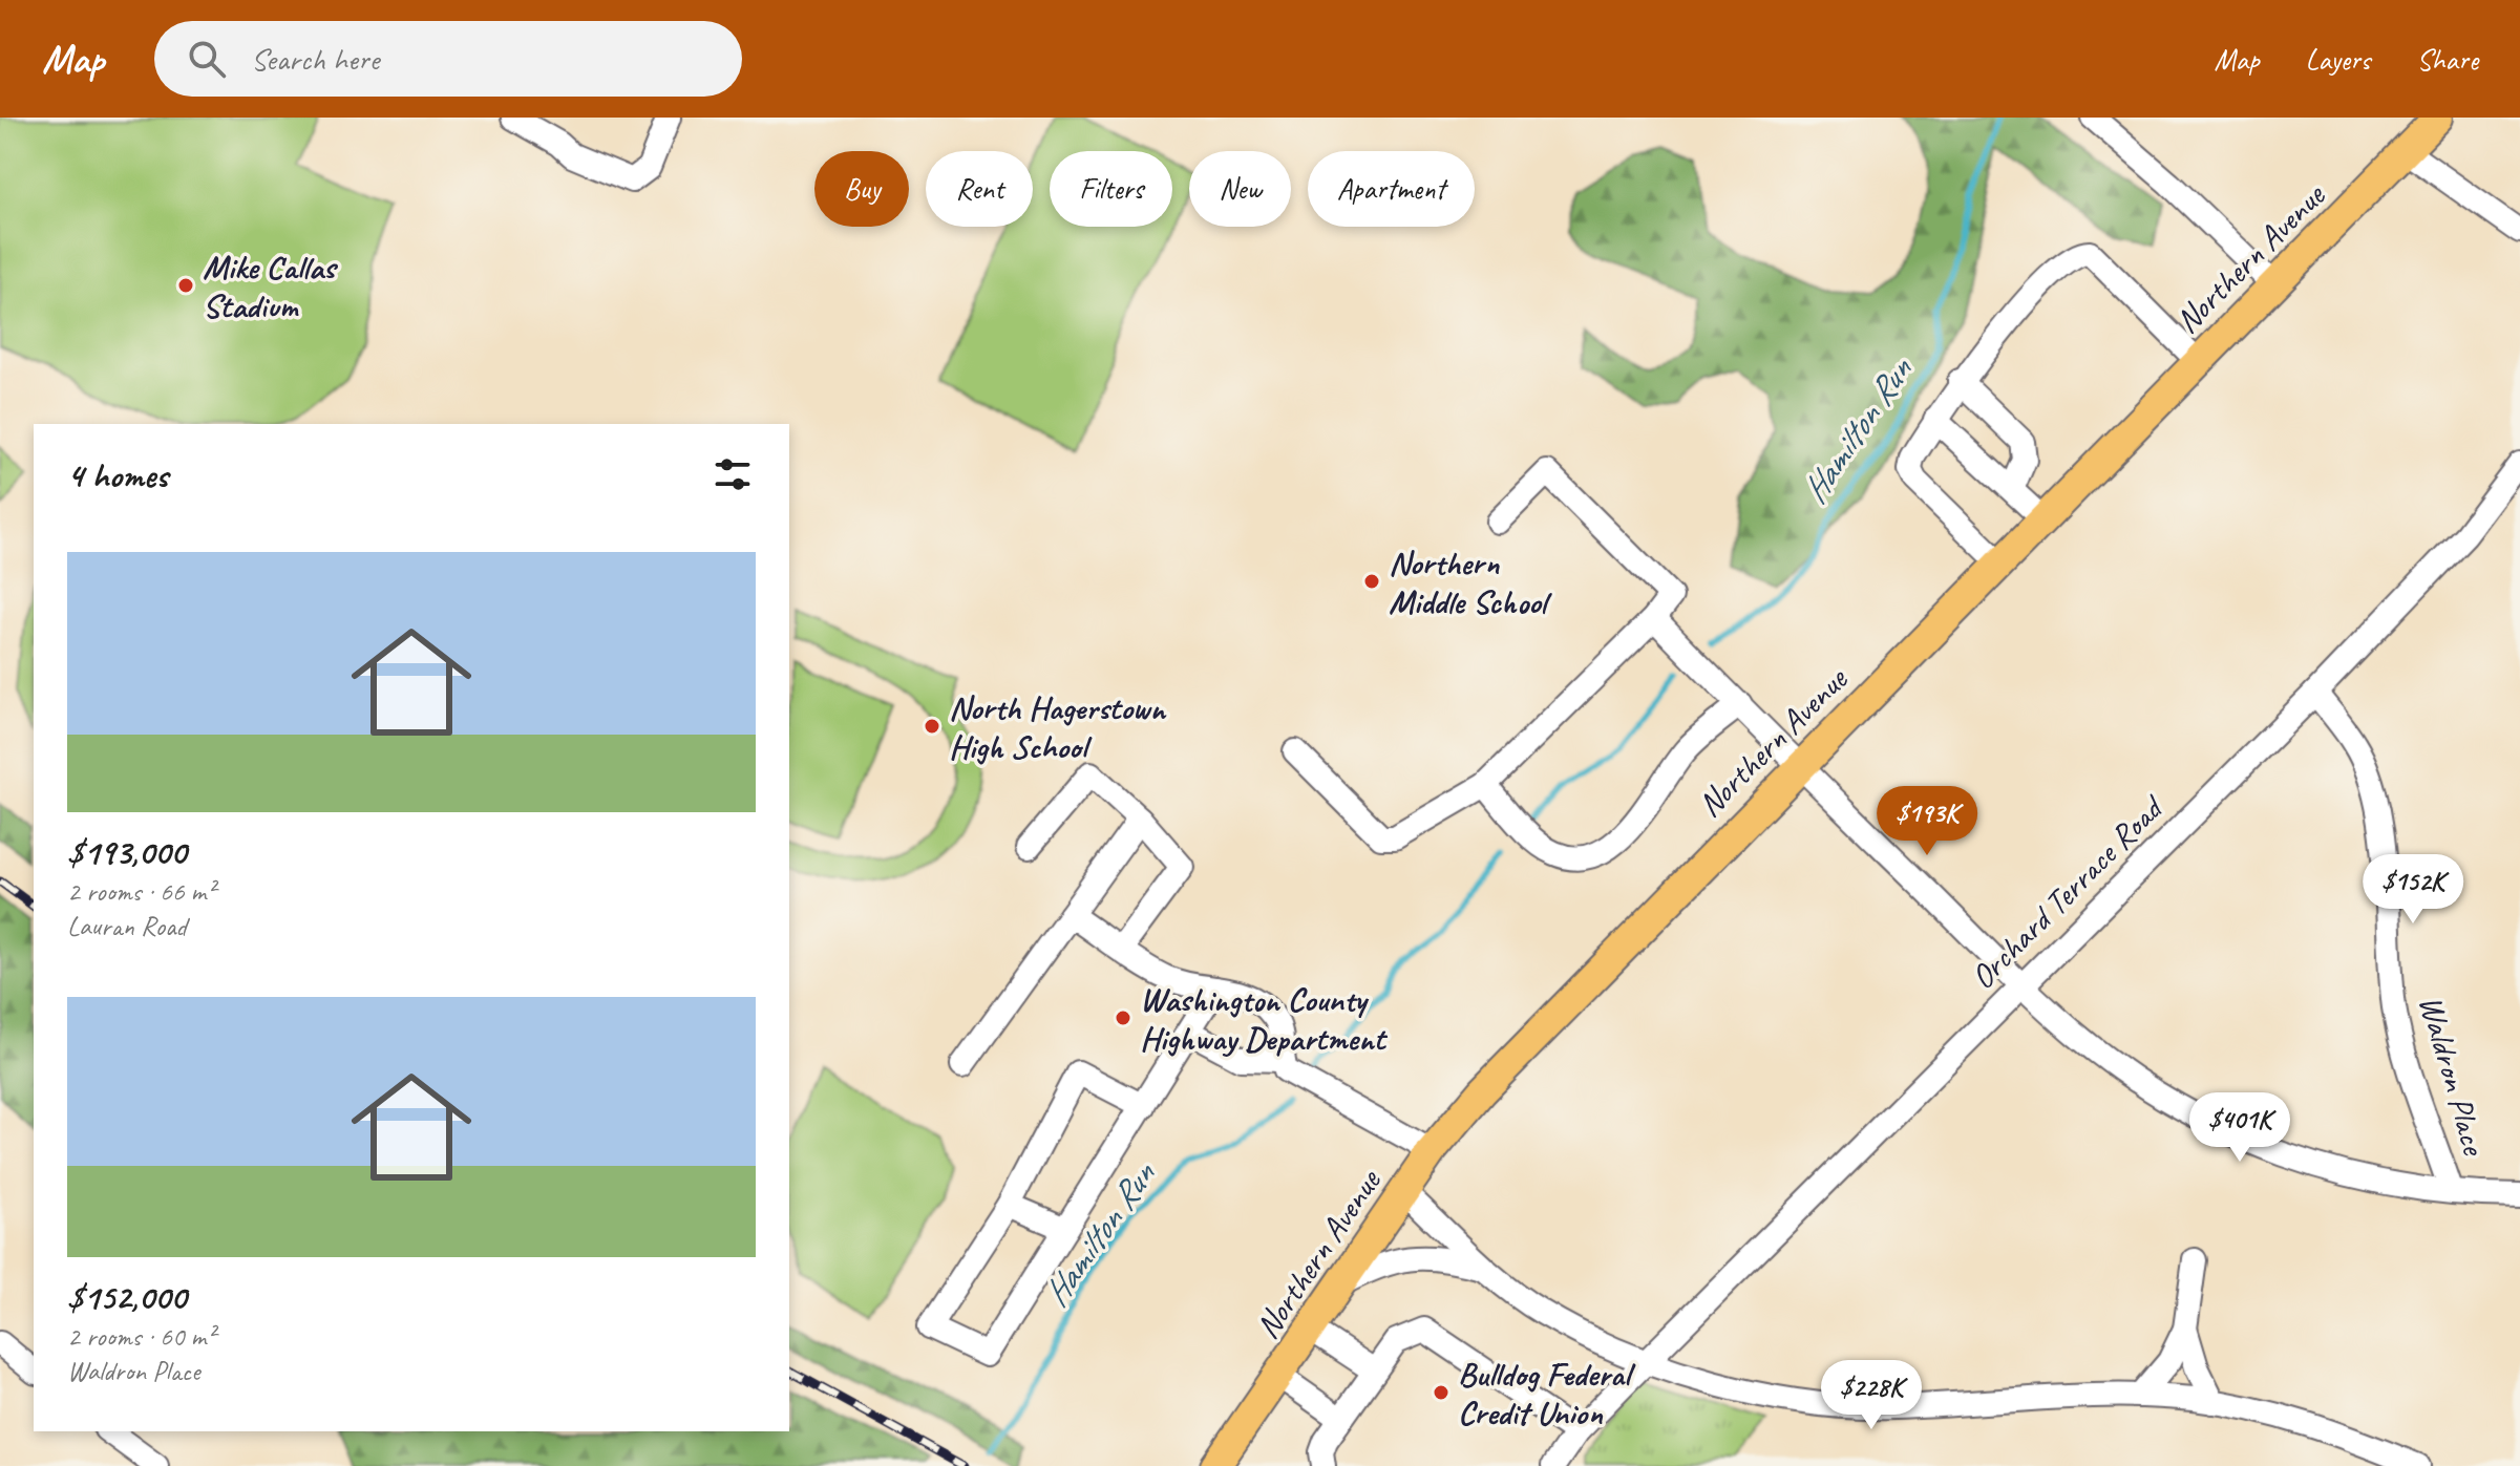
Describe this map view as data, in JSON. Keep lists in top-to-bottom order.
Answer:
{
  "streets": {
    "main road": ["Northern Avenue"],
    "street": ["Orchard Terrace Road", "Waldron Place"]
  },
  "crossings": [
    ["Orchard Terrace Road", "Waldron Place"]
  ],
  "water": ["Hamilton Run"],
  "places": [
    "Mike Callas Stadium",
    "Northern Middle School",
    "North Hagerstown High School",
    "Washington County Highway Department",
    "Bulldog Federal Credit Union"
  ],
  "page": {
    "header": "Map",
    "search": "Search here",
    "nav": ["Map", "Layers", "Share"],
    "chip": [
      "Buy",
      "Rent",
      "Filters",
      "New",
      "Apartment"
    ],
    "heading": "4 homes",
    "list": [
      {
        "name": "$193,000",
        "note": "2 rooms · 66 m² · Lauran Road"
      },
      {
        "name": "$152,000",
        "note": "2 rooms · 60 m² · Waldron Place"
      }
    ],
    "price": [
      "$193K",
      "$152K",
      "$401K",
      "$228K"
    ]
  }
}
